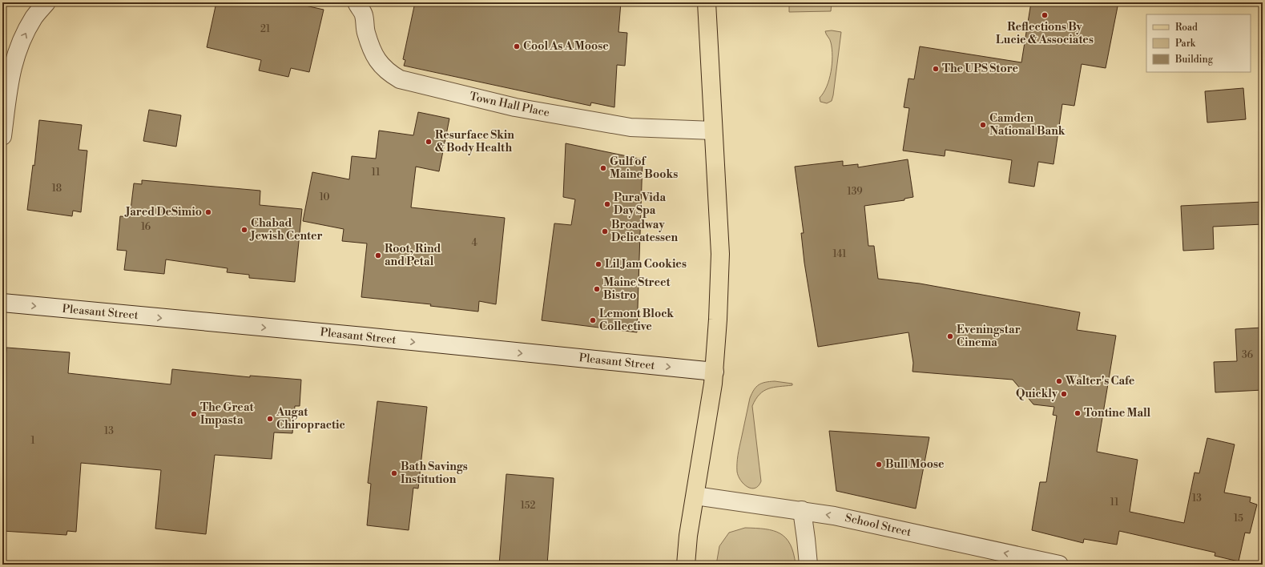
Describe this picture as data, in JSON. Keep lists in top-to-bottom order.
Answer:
{
  "streets": {
    "street": ["Town Hall Place", "Pleasant Street", "School Street"]
  },
  "one_way": ["Pleasant Street", "School Street"],
  "places": [
    "Reflections By Lucie & Associates",
    "Cool As A Moose",
    "The UPS Store",
    "Camden National Bank",
    "Resurface Skin & Body Health",
    "Gulf of Maine Books",
    "Pura Vida Day Spa",
    "Jared DeSimio",
    "Chabad Jewish Center",
    "Broadway Delicatessen",
    "Root, Rind and Petal",
    "Lil Jam Cookies",
    "Maine Street Bistro",
    "Lemont Block Collective",
    "Eveningstar Cinema",
    "Walter's Cafe",
    "Quickly",
    "Tontine Mall",
    "The Great Impasta",
    "Augat Chiropractic",
    "Bull Moose",
    "Bath Savings Institution"
  ],
  "house_numbers": [
    "21",
    "11",
    "18",
    "139",
    "10",
    "16",
    "4",
    "141",
    "36",
    "13",
    "1",
    "13",
    "11",
    "152",
    "15"
  ],
  "legend": ["Road", "Park", "Building"]
}
